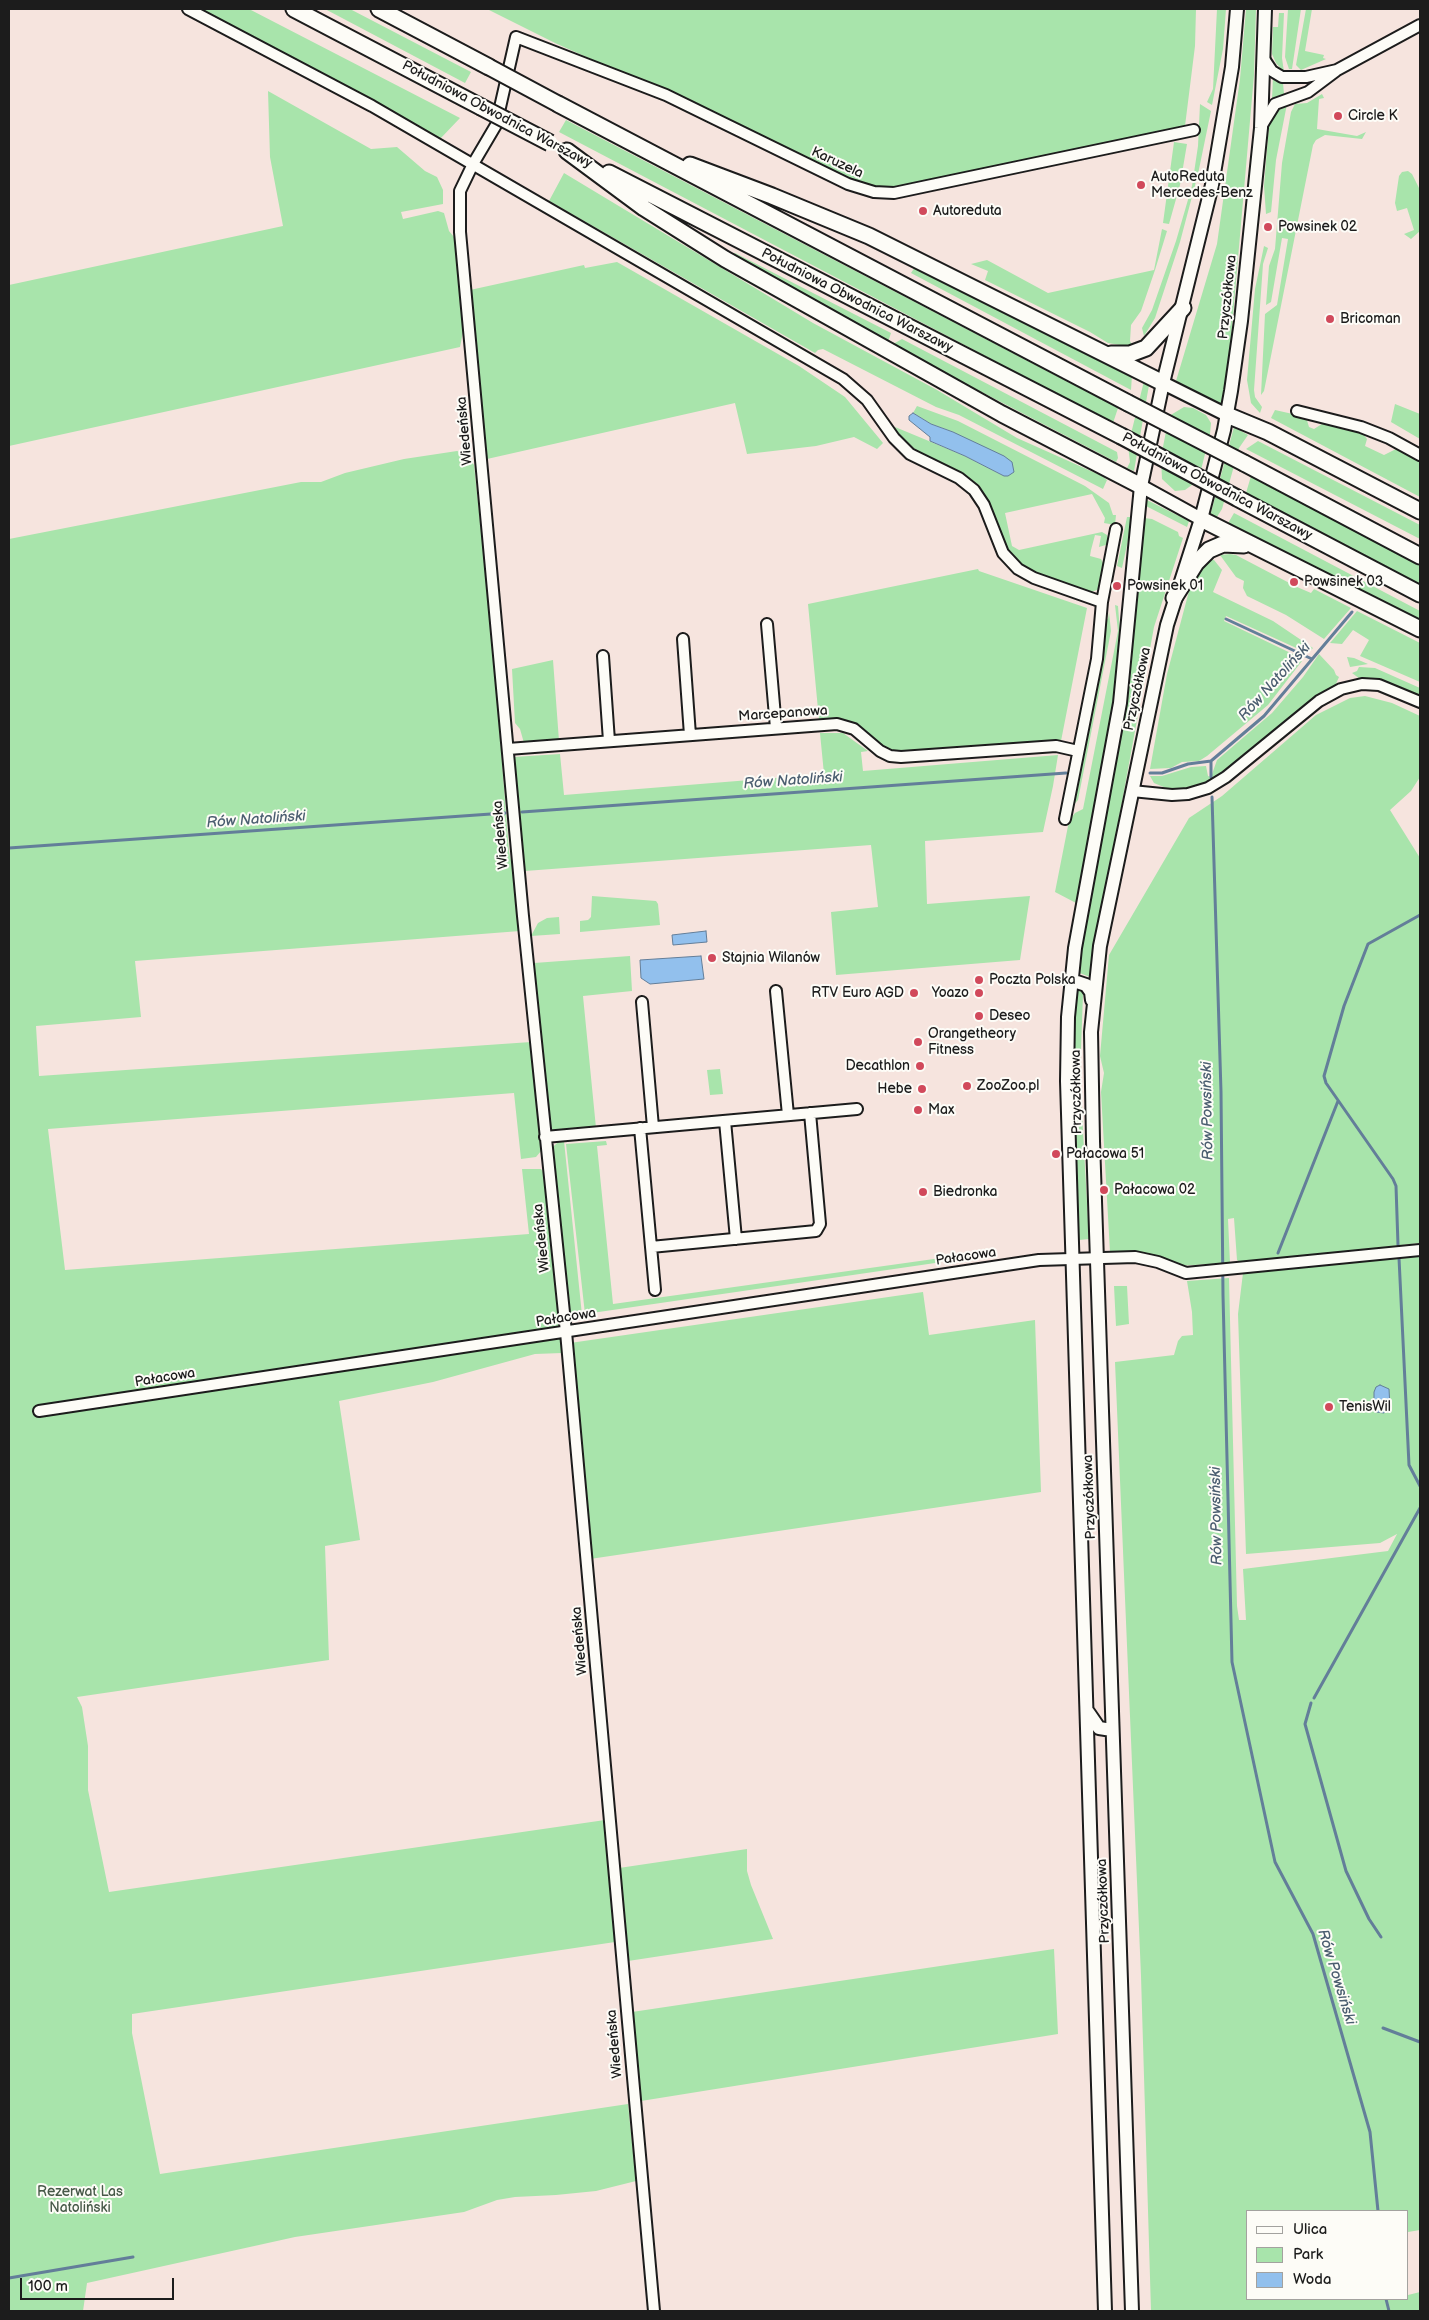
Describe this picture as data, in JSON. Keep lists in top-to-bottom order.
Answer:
{
  "streets": {
    "highway": ["Południowa Obwodnica Warszawy"],
    "main road": ["Przyczółkowa"],
    "street": [
      "Karuzela",
      "Wiedeńska",
      "Marcepanowa",
      "Pałacowa"
    ]
  },
  "crossings": [
    ["Karuzela", "Wiedeńska"],
    ["Przyczółkowa", "Pałacowa"],
    ["Wiedeńska", "Marcepanowa"],
    ["Wiedeńska", "Pałacowa"]
  ],
  "water": ["Rów Natoliński", "Rów Powsiński"],
  "parks": ["Rezerwat Las Natoliński"],
  "places": [
    "Circle K",
    "AutoReduta Mercedes-Benz",
    "Autoreduta",
    "Powsinek 02",
    "Bricoman",
    "Powsinek 03",
    "Powsinek 01",
    "Stajnia Wilanów",
    "Poczta Polska",
    "RTV Euro AGD",
    "Yoazo",
    "Deseo",
    "Orangetheory Fitness",
    "Decathlon",
    "ZooZoo.pl",
    "Hebe",
    "Max",
    "Pałacowa 51",
    "Pałacowa 02",
    "Biedronka",
    "TenisWil"
  ],
  "legend": ["Ulica", "Park", "Woda"],
  "scale_bar": "100 m"
}
